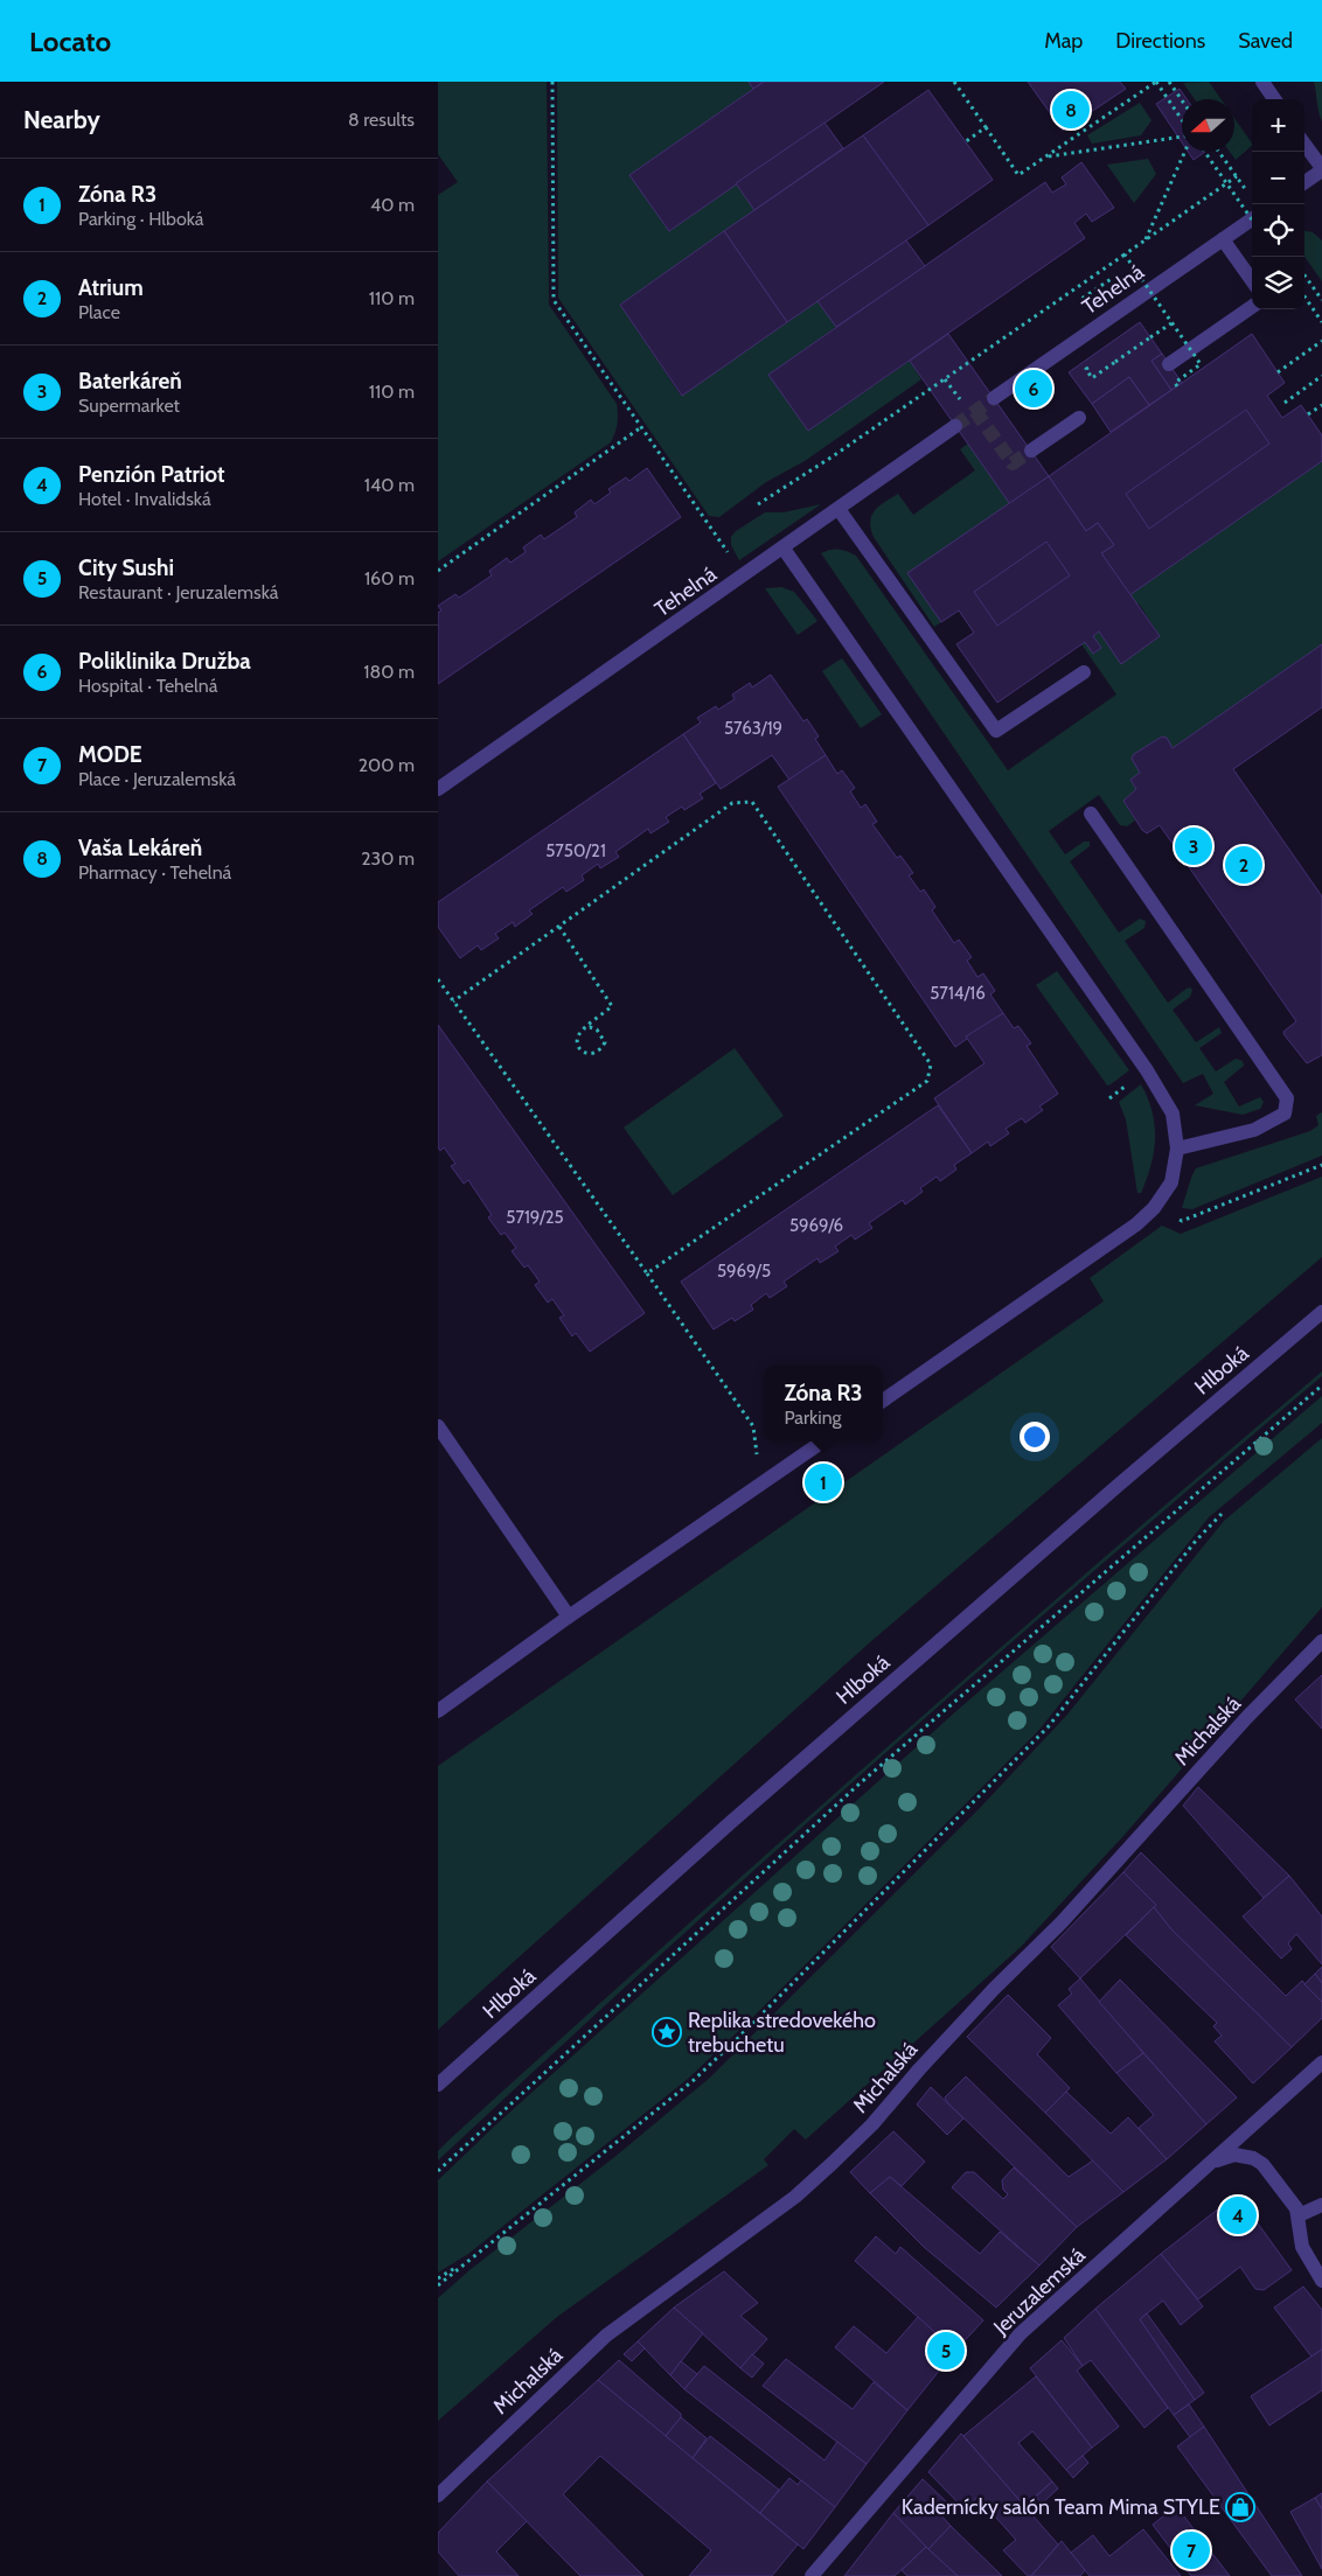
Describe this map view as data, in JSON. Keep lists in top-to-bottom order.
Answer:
{
  "streets": {
    "street": [
      "Tehelná",
      "Hlboká",
      "Michalská",
      "Jeruzalemská"
    ]
  },
  "places": {
    "place": ["Replika stredovekého trebuchetu"],
    "shop": ["Kadernícky salón Team Mima STYLE"]
  },
  "house_numbers": [
    "5763/19",
    "5750/21",
    "5714/16",
    "5719/25",
    "5969/6",
    "5969/5"
  ],
  "north": "left",
  "page": {
    "header": "Locato",
    "nav": ["Map", "Directions", "Saved"],
    "heading": ["Nearby", "8 results"],
    "pins": [
      "8",
      "6",
      "3",
      "2",
      "1",
      "4",
      "5",
      "7"
    ],
    "map_buttons": ["+", "−"],
    "list": [
      {
        "mark": "1",
        "name": "Zóna R3",
        "note": "Parking · Hlboká",
        "value": "40 m"
      },
      {
        "mark": "2",
        "name": "Atrium",
        "note": "Place",
        "value": "110 m"
      },
      {
        "mark": "3",
        "name": "Baterkáreň",
        "note": "Supermarket",
        "value": "110 m"
      },
      {
        "mark": "4",
        "name": "Penzión Patriot",
        "note": "Hotel · Invalidská",
        "value": "140 m"
      },
      {
        "mark": "5",
        "name": "City Sushi",
        "note": "Restaurant · Jeruzalemská",
        "value": "160 m"
      },
      {
        "mark": "6",
        "name": "Poliklinika Družba",
        "note": "Hospital · Tehelná",
        "value": "180 m"
      },
      {
        "mark": "7",
        "name": "MODE",
        "note": "Place · Jeruzalemská",
        "value": "200 m"
      },
      {
        "mark": "8",
        "name": "Vaša Lekáreň",
        "note": "Pharmacy · Tehelná",
        "value": "230 m"
      }
    ],
    "popup": ["Zóna R3", "Parking"]
  }
}
